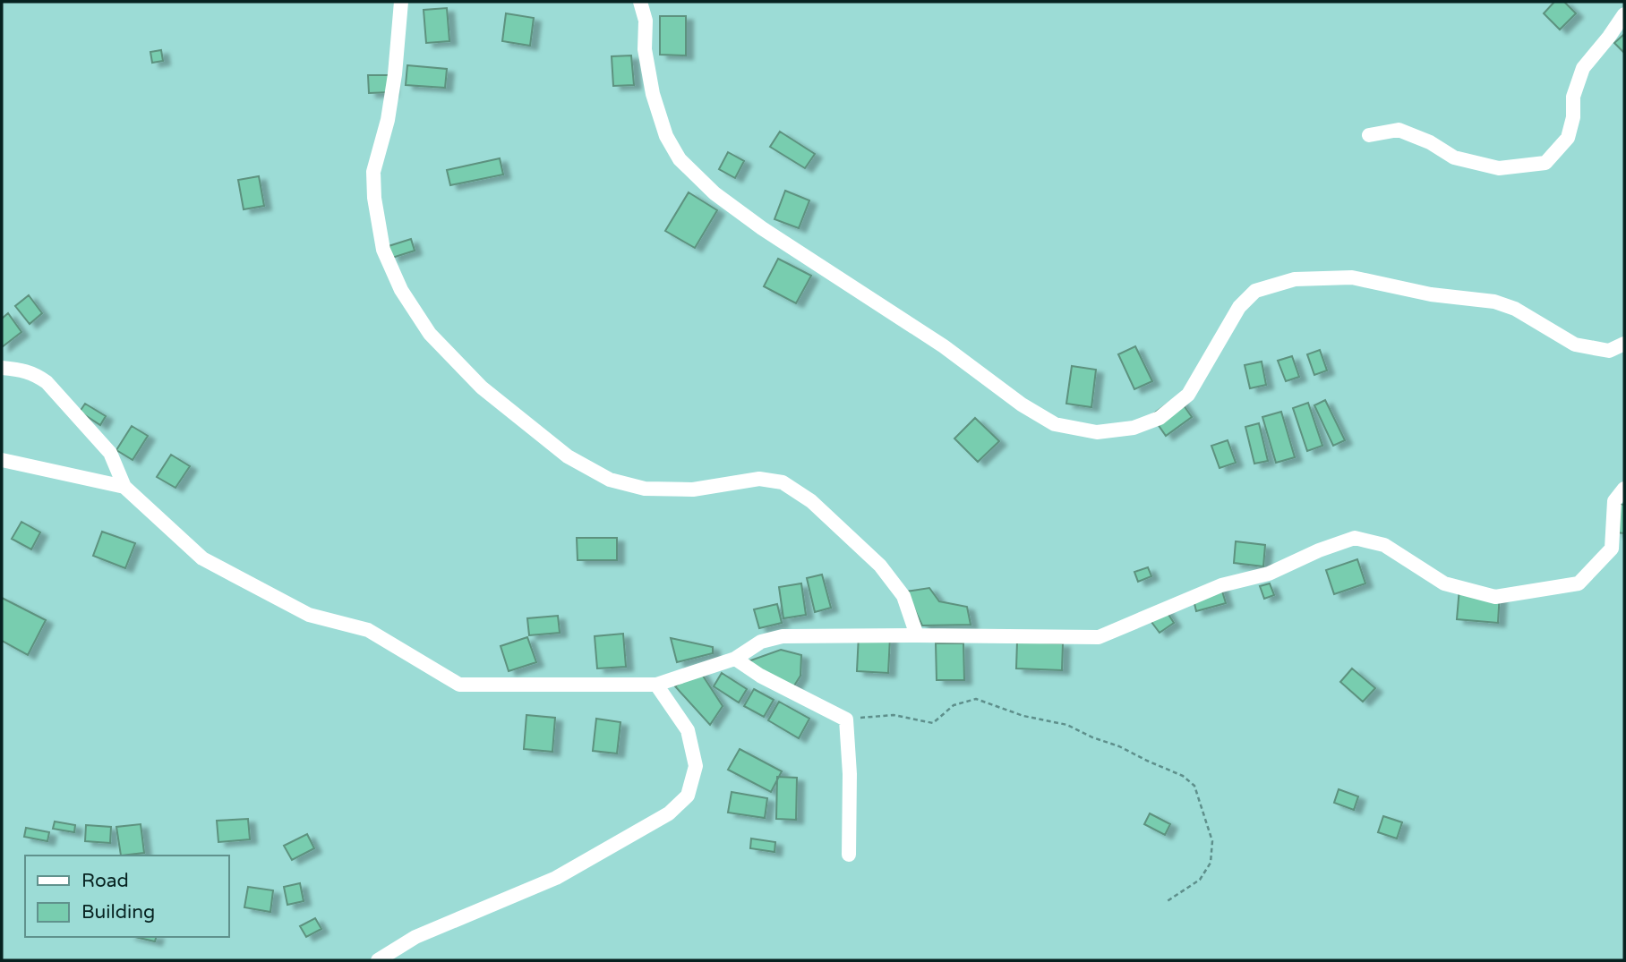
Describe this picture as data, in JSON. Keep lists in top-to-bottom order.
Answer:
{
  "legend": ["Road", "Building"]
}
